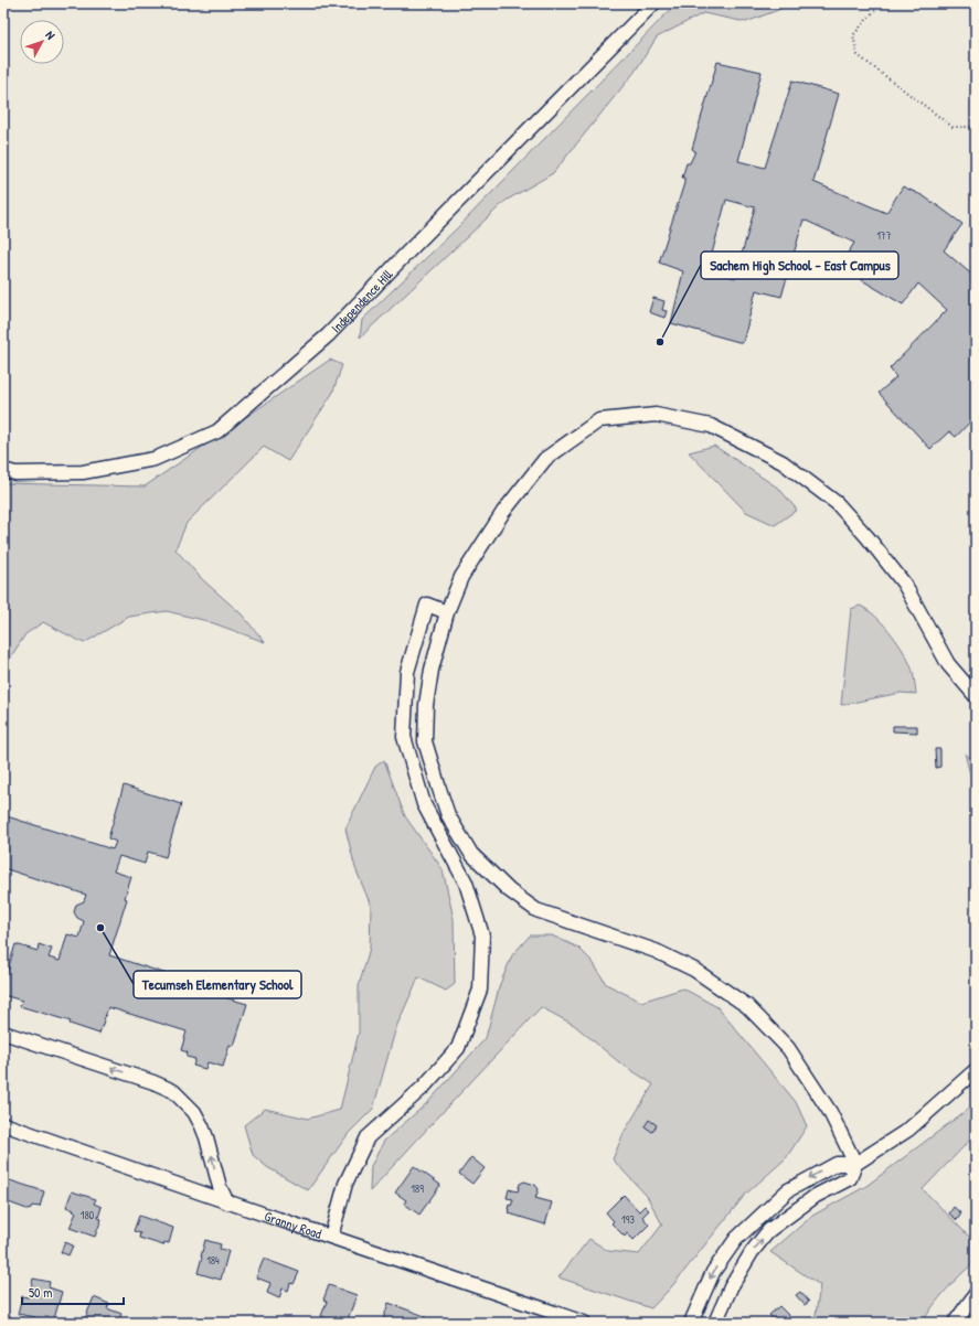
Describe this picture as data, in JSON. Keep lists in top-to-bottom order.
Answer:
{
  "streets": {
    "street": ["Independence Hill", "Granny Road"]
  },
  "places": ["Sachem High School - East Campus", "Tecumseh Elementary School"],
  "house_numbers": [
    "177",
    "189",
    "180",
    "193",
    "184"
  ],
  "scale_bar": "50 m",
  "north": "top right"
}
